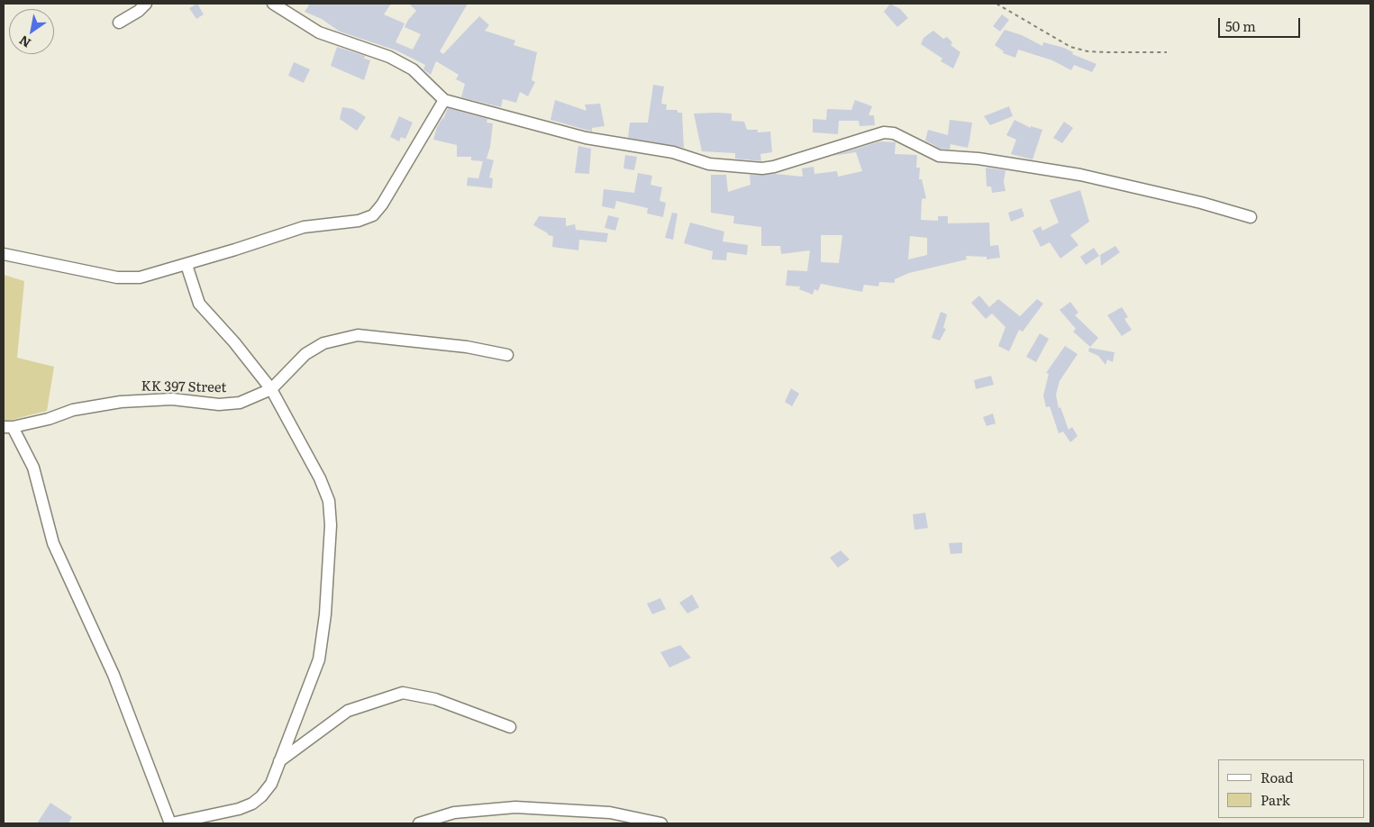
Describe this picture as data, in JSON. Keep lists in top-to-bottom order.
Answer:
{
  "streets": {
    "street": ["KK 397 Street"]
  },
  "legend": ["Road", "Park"],
  "scale_bar": "50 m",
  "north": "bottom left"
}
